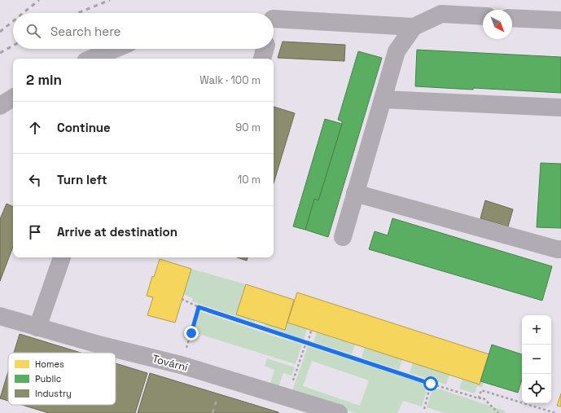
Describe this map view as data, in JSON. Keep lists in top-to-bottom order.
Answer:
{
  "streets": {
    "street": ["Tovární"]
  },
  "legend": ["Homes", "Public", "Industry"],
  "north": "bottom right",
  "page": {
    "search": "Search here",
    "heading": ["2 min", "Walk · 100 m"],
    "list": [
      ["Continue", "90 m"],
      ["Turn left", "10 m"],
      "Arrive at destination"
    ],
    "map_buttons": ["+", "−"]
  }
}
